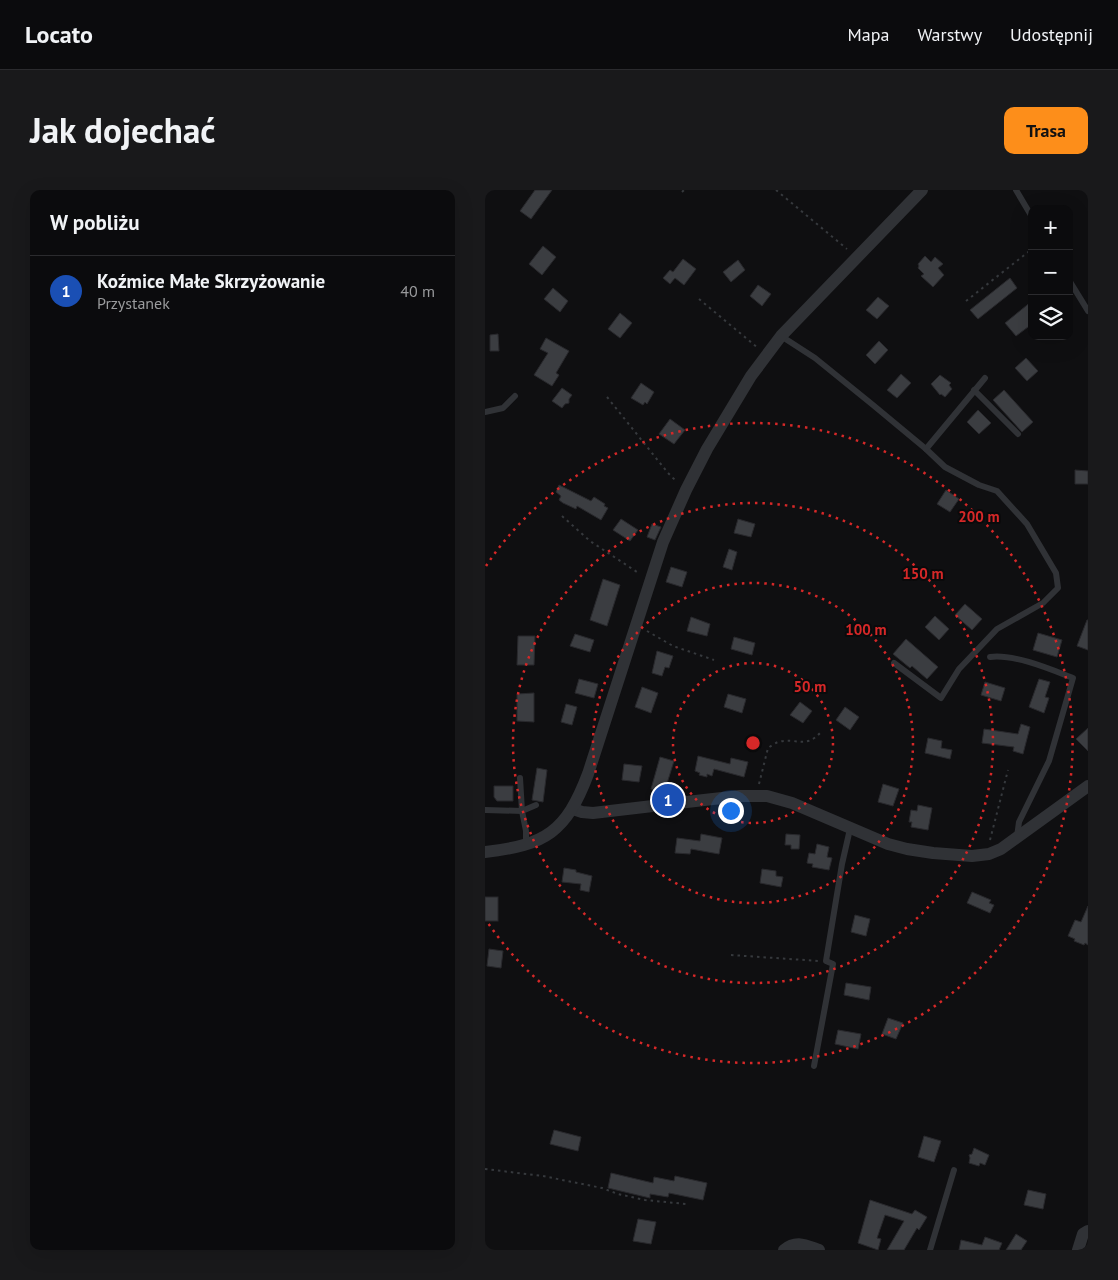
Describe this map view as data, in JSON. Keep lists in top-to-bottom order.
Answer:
{
  "page": {
    "header": "Locato",
    "nav": ["Mapa", "Warstwy", "Udostępnij"],
    "title": "Jak dojechać",
    "buttons": "Trasa",
    "heading": "W pobliżu",
    "map_buttons": ["+", "−"],
    "list": [
      {
        "mark": "1",
        "name": "Koźmice Małe Skrzyżowanie",
        "note": "Przystanek",
        "value": "40 m"
      }
    ],
    "pins": "1"
  },
  "rings": [
    "200 m",
    "150 m",
    "100 m",
    "50 m"
  ]
}
